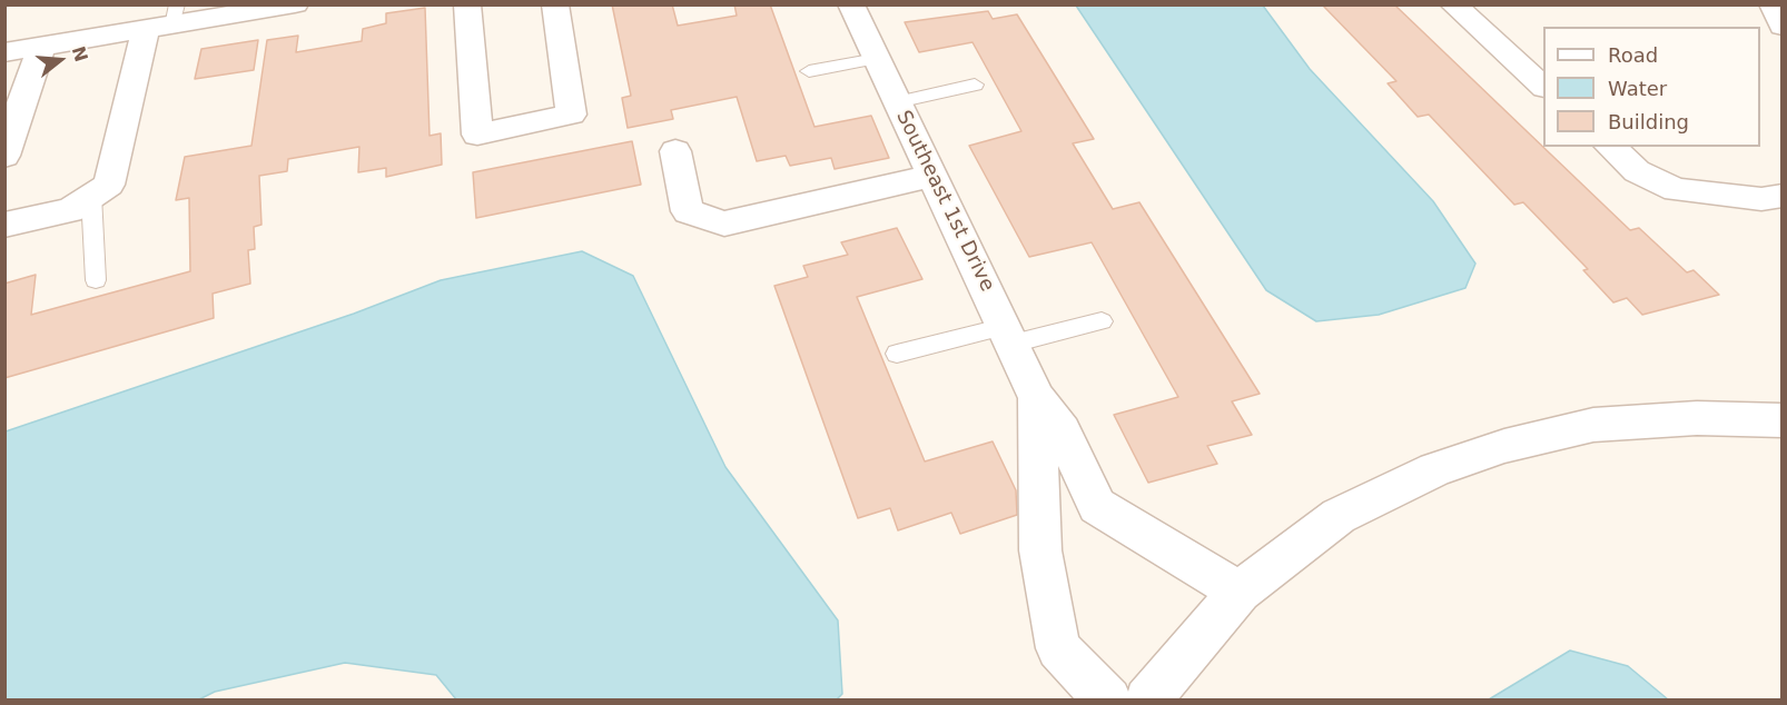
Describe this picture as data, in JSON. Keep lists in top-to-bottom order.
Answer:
{
  "streets": {
    "street": ["Southeast 1st Drive"]
  },
  "legend": ["Road", "Water", "Building"],
  "north": "right"
}
